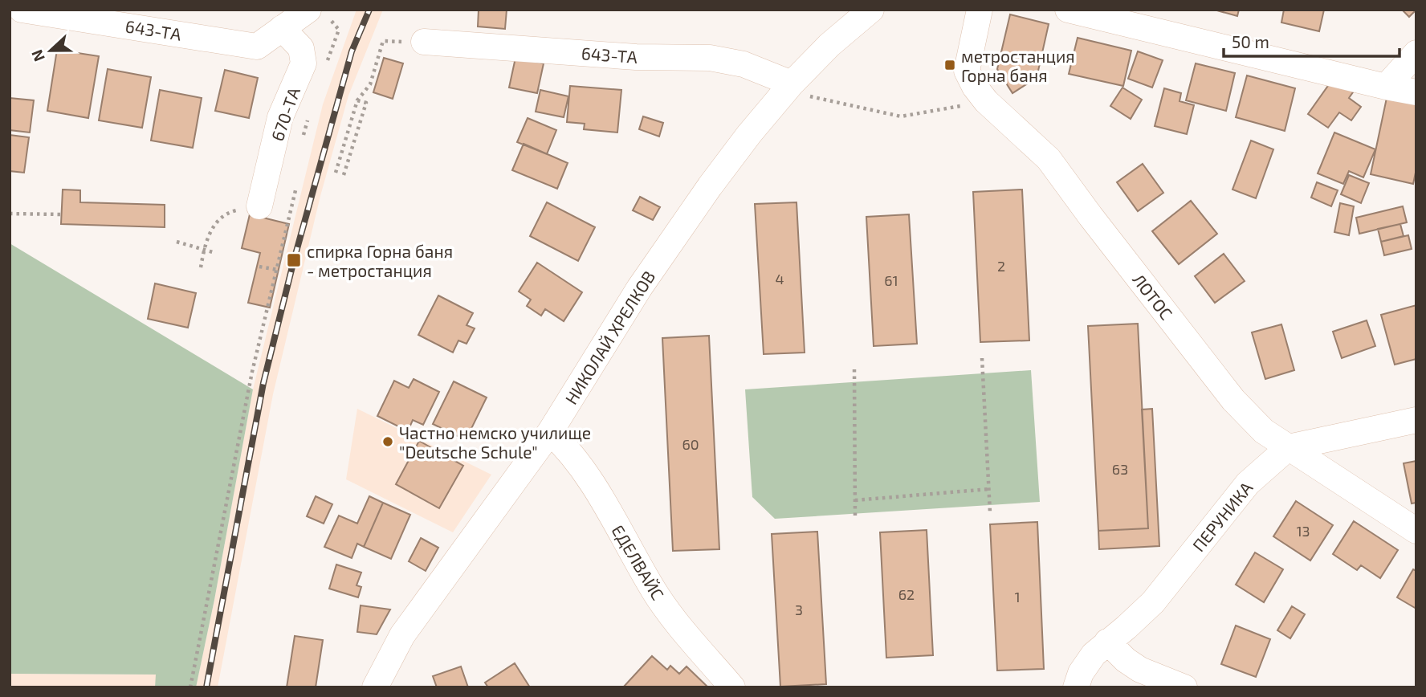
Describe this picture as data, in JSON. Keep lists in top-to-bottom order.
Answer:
{
  "streets": {
    "street": [
      "643-ТА",
      "670-ТА",
      "ЛОТОС",
      "НИКОЛАЙ ХРЕЛКОВ",
      "ПЕРУНИКА",
      "ЕДЕЛВАЙС"
    ]
  },
  "crossings": [
    ["643-ТА", "670-ТА"],
    ["643-ТА", "НИКОЛАЙ ХРЕЛКОВ"],
    ["ЛОТОС", "ПЕРУНИКА"],
    ["НИКОЛАЙ ХРЕЛКОВ", "ЕДЕЛВАЙС"]
  ],
  "places": {
    "transit": ["метростанция Горна баня", "спирка Горна баня - метростанция"],
    "other": ["Частно немско училище \"Deutsche Schule\""]
  },
  "house_numbers": [
    "2",
    "4",
    "61",
    "60",
    "63",
    "13",
    "62",
    "1",
    "3"
  ],
  "scale_bar": "50 m",
  "north": "left"
}
